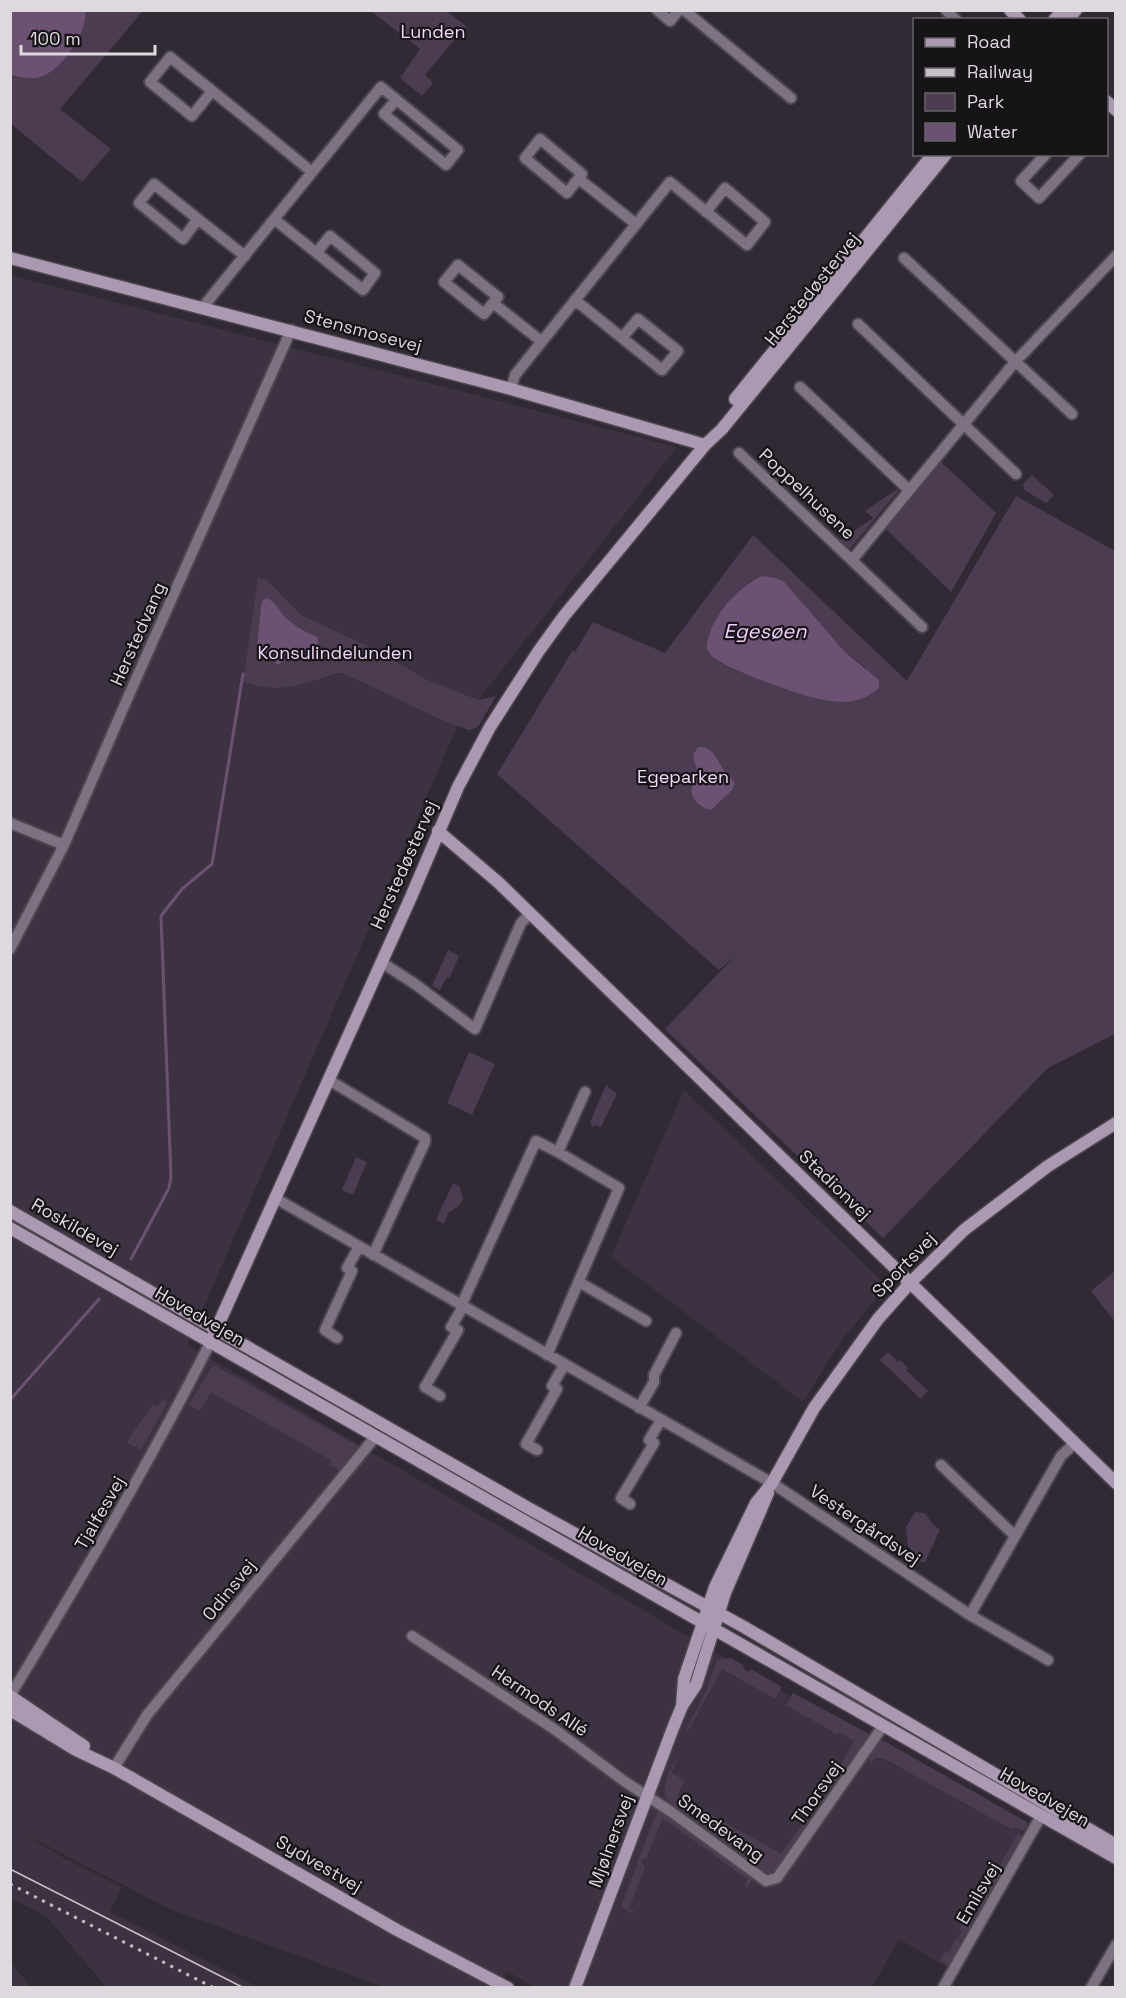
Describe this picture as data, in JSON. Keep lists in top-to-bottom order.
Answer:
{
  "streets": {
    "street": [
      "Herstedøstervej",
      "Stensmosevej",
      "Poppelhusene",
      "Herstedvang",
      "Stadionvej",
      "Roskildevej",
      "Sportsvej",
      "Hovedvejen",
      "Tjalfesvej",
      "Vestergårdsvej",
      "Odinsvej",
      "Hermods Allé",
      "Thorsvej",
      "Smedevang",
      "Mjølnersvej",
      "Sydvestvej",
      "Emilsvej"
    ]
  },
  "crossings": [
    ["Herstedøstervej", "Stensmosevej"],
    ["Herstedøstervej", "Stadionvej"],
    ["Herstedøstervej", "Hovedvejen"],
    ["Herstedøstervej", "Tjalfesvej"],
    ["Herstedøstervej", "Vestergårdsvej"],
    ["Stensmosevej", "Herstedvang"],
    ["Stadionvej", "Sportsvej"],
    ["Roskildevej", "Hovedvejen"],
    ["Sportsvej", "Hovedvejen"],
    ["Sportsvej", "Vestergårdsvej"],
    ["Sportsvej", "Mjølnersvej"],
    ["Hovedvejen", "Tjalfesvej"],
    ["Hovedvejen", "Odinsvej"],
    ["Hovedvejen", "Thorsvej"],
    ["Hovedvejen", "Mjølnersvej"],
    ["Hovedvejen", "Emilsvej"],
    ["Tjalfesvej", "Sydvestvej"],
    ["Odinsvej", "Sydvestvej"],
    ["Hermods Allé", "Smedevang"],
    ["Hermods Allé", "Mjølnersvej"],
    ["Thorsvej", "Smedevang"],
    ["Smedevang", "Mjølnersvej"]
  ],
  "water": ["Egesøen"],
  "parks": ["Lunden", "Konsulindelunden", "Egeparken"],
  "legend": [
    "Road",
    "Railway",
    "Park",
    "Water"
  ],
  "scale_bar": "100 m"
}
